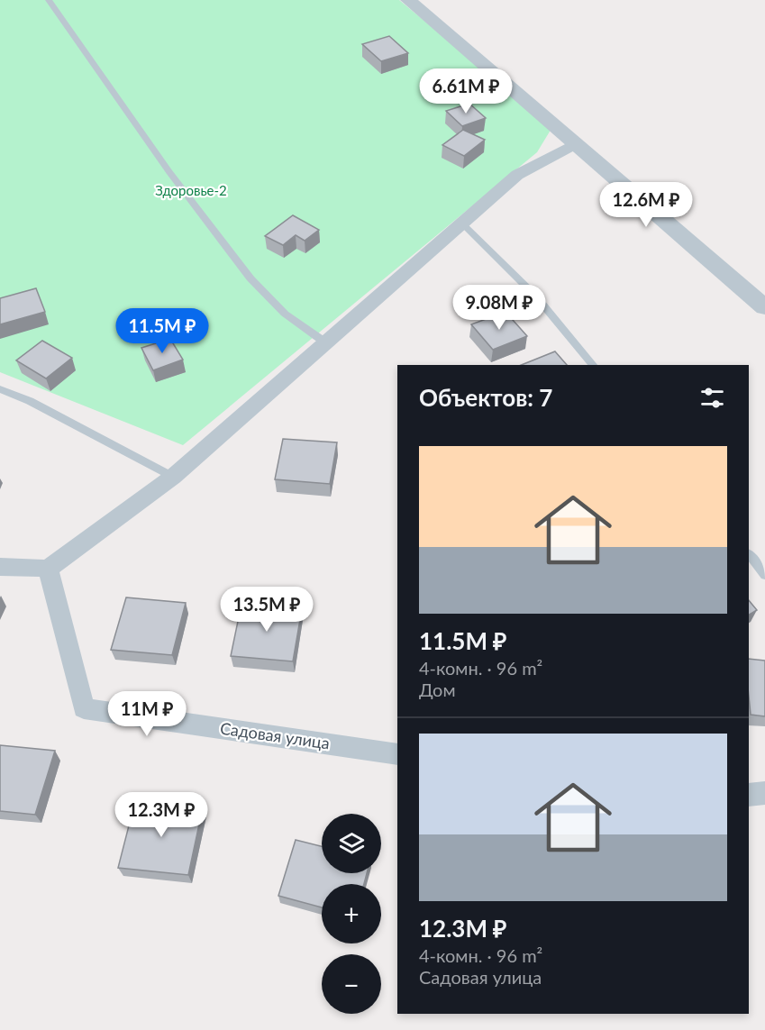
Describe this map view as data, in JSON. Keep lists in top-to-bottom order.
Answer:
{
  "streets": {
    "street": ["Садовая улица"]
  },
  "parks": ["Здоровье-2"],
  "page": {
    "price": [
      "6.61M ₽",
      "12.6M ₽",
      "9.08M ₽",
      "11.5M ₽",
      "13.5M ₽",
      "11M ₽",
      "12.3M ₽"
    ],
    "heading": "Объектов: 7",
    "list": [
      {
        "name": "11.5M ₽",
        "note": "4-комн. · 96 m² · Дом"
      },
      {
        "name": "12.3M ₽",
        "note": "4-комн. · 96 m² · Садовая улица"
      }
    ],
    "map_buttons": ["+", "−"]
  }
}
